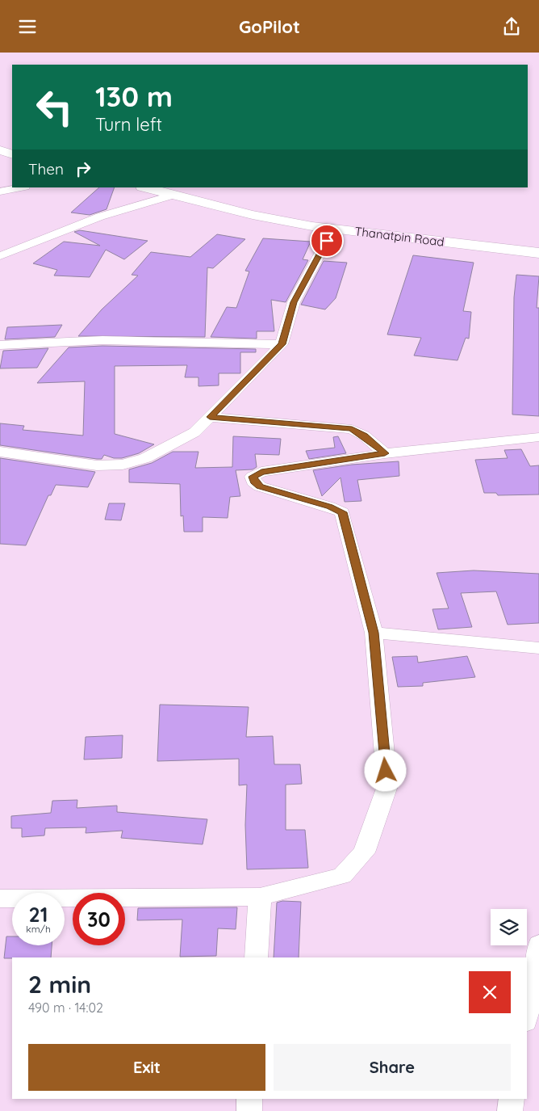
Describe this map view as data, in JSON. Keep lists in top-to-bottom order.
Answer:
{
  "streets": {
    "main road": ["Thanatpin Road"]
  },
  "page": {
    "header": "GoPilot",
    "turn": ["130 m", "Turn left"],
    "then": "Then",
    "speed": "21 km/h",
    "limit": "30",
    "heading": ["2 min", "490 m · 14:02"],
    "buttons": ["Exit", "Share"]
  }
}
